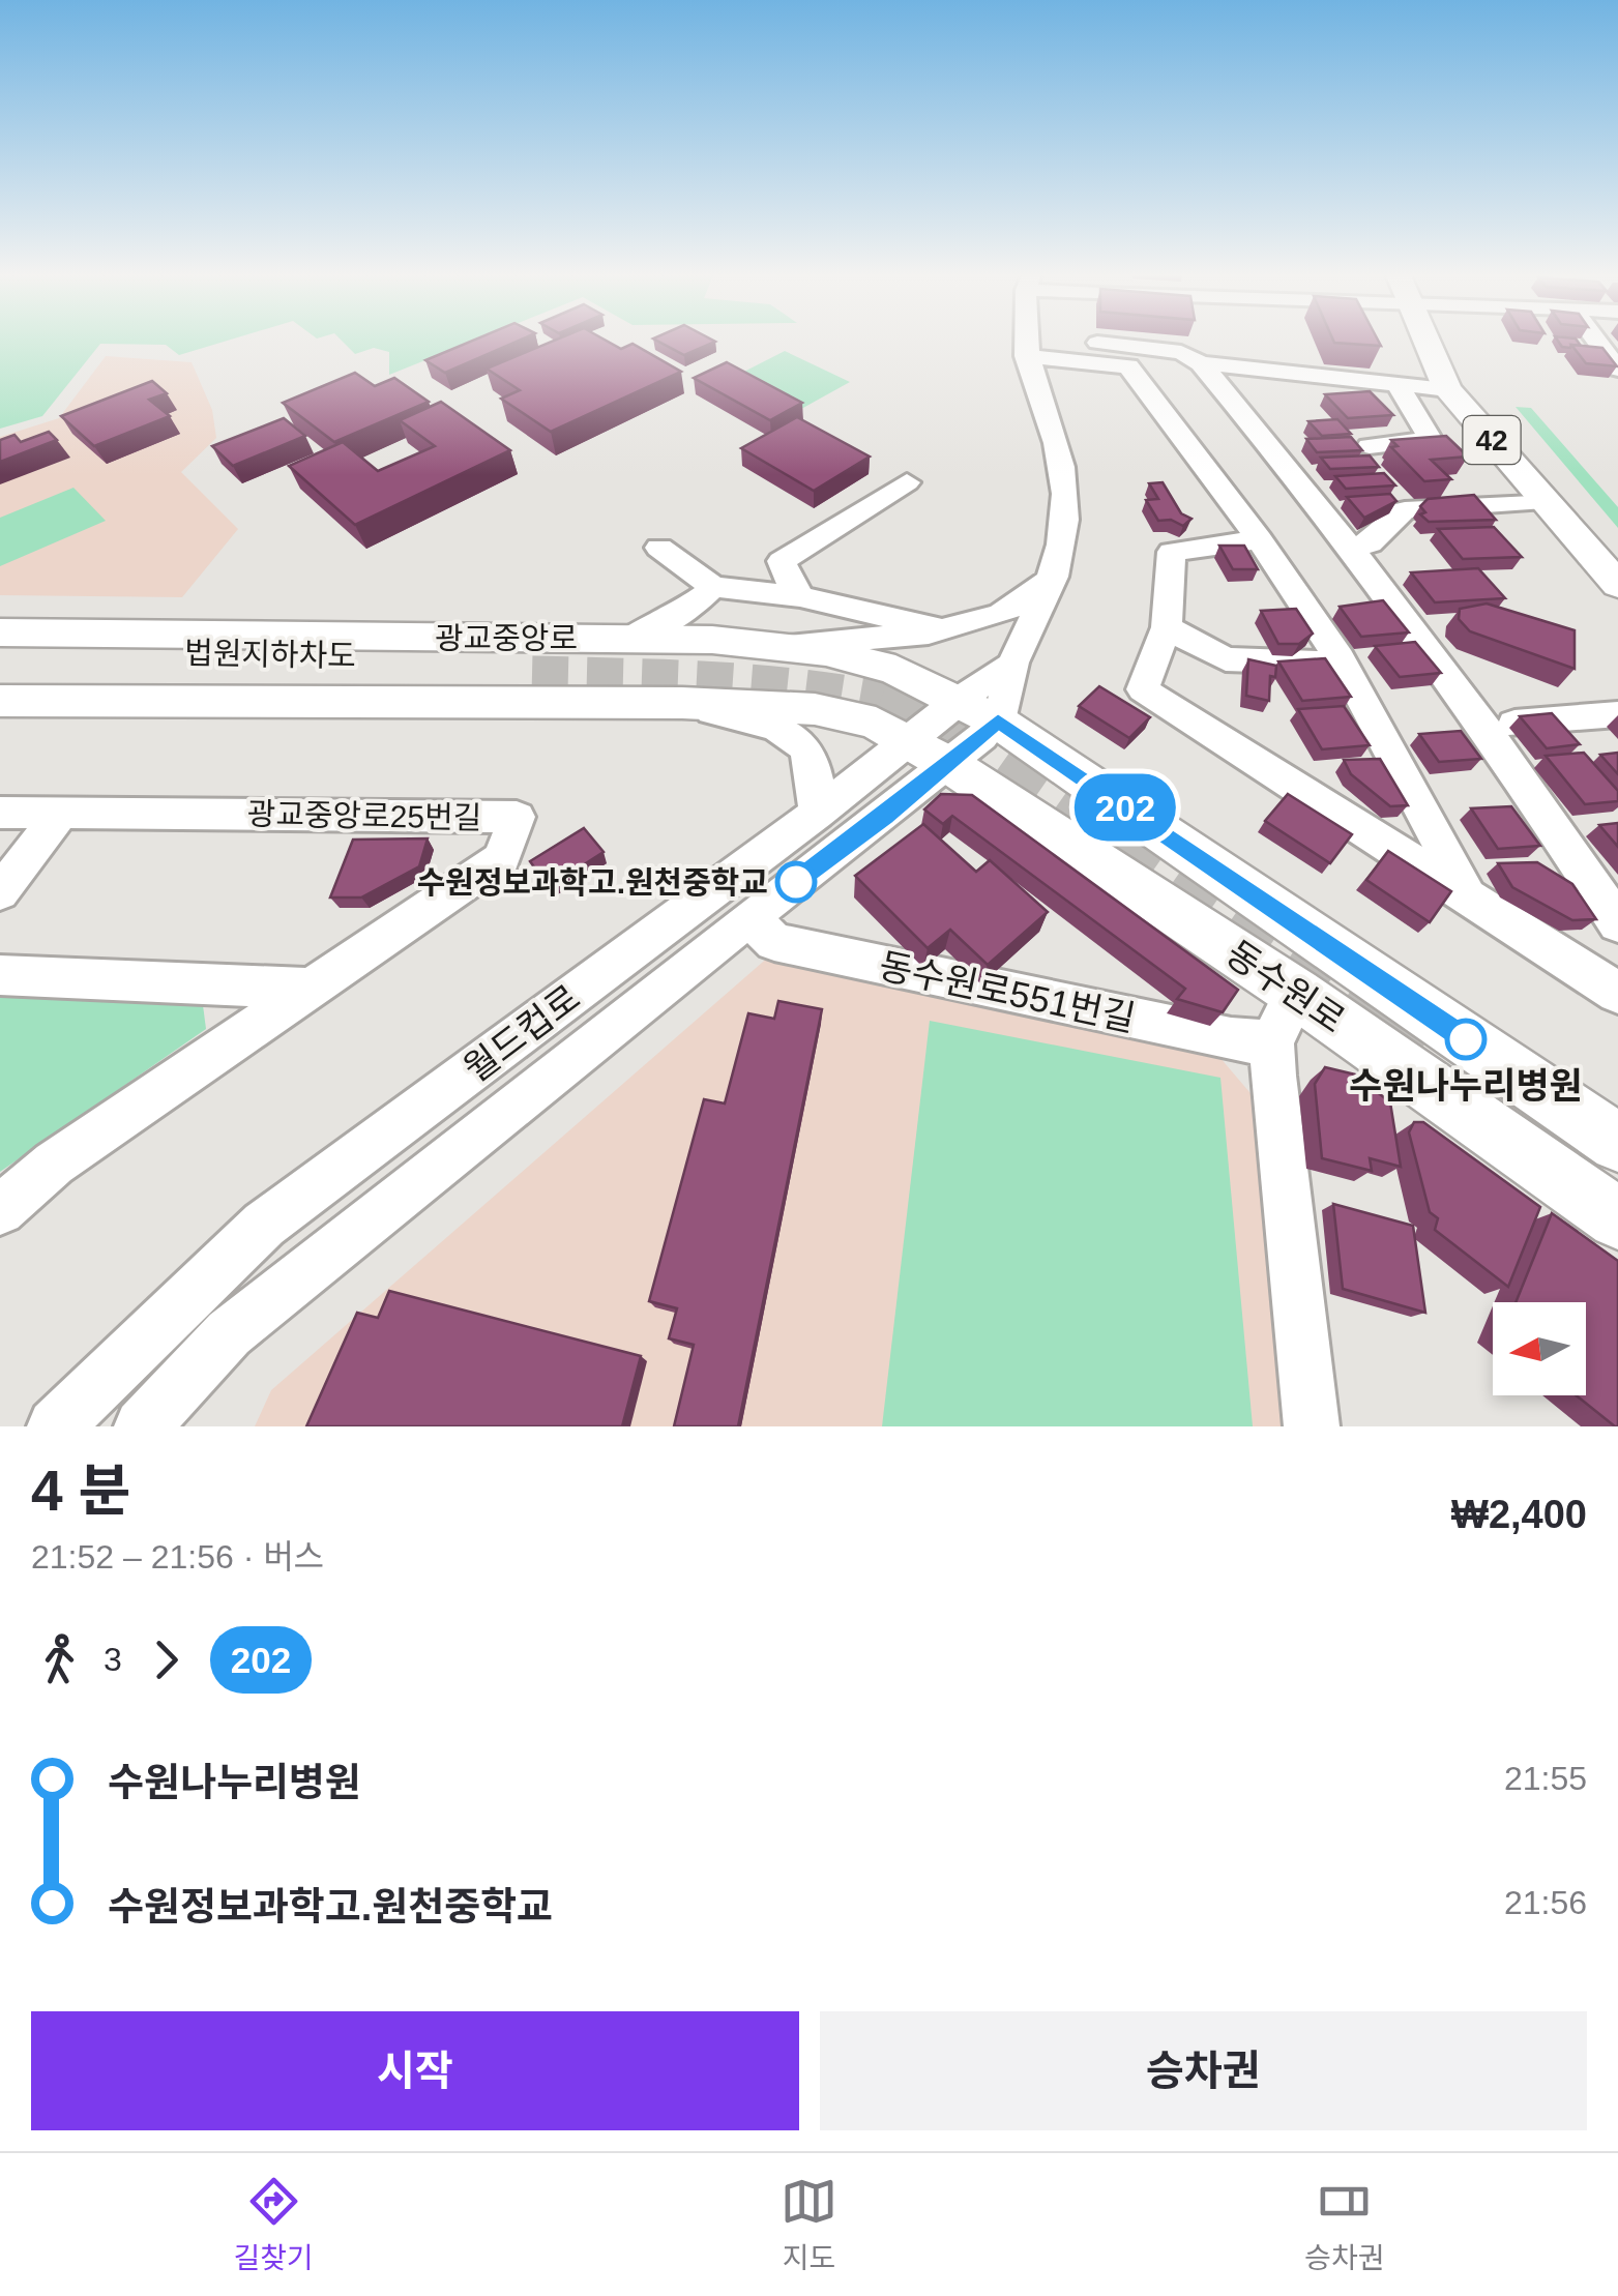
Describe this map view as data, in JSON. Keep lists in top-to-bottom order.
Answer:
{
  "streets": {
    "main road": [
      "42",
      "광교중앙로",
      "법원지하차도",
      "동수원로"
    ],
    "street": ["광교중앙로25번길", "동수원로551번길", "월드컵로"]
  },
  "crossings": [
    ["광교중앙로", "동수원로"],
    ["광교중앙로", "월드컵로"],
    ["동수원로", "월드컵로"],
    ["동수원로551번길", "월드컵로"]
  ],
  "places": ["수원정보과학고.원천중학교", "수원나누리병원"],
  "lines": ["bus line 202"],
  "north": "left",
  "page": {
    "on_map": "202",
    "heading": ["4 분", "21:52 – 21:56 · 버스", "₩2,400"],
    "legs": ["3", "202"],
    "list": [
      {
        "name": "수원나누리병원",
        "value": "21:55"
      },
      {
        "name": "수원정보과학고.원천중학교",
        "value": "21:56"
      }
    ],
    "buttons": ["시작", "승차권"],
    "tabs": ["길찾기", "지도", "승차권"]
  }
}
